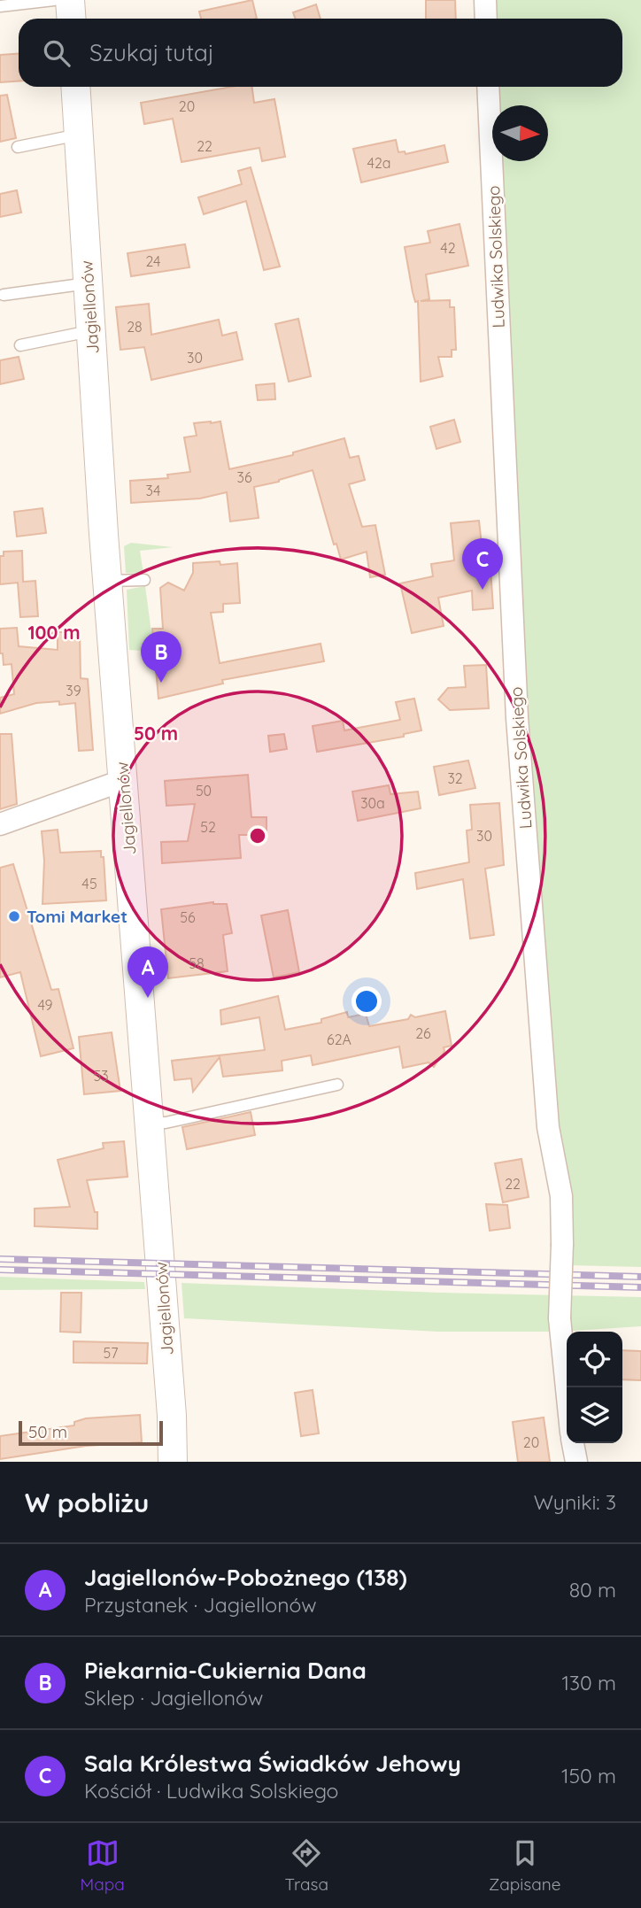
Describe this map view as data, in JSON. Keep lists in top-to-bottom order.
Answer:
{
  "streets": {
    "street": ["Ludwika Solskiego", "Jagiellonów"]
  },
  "places": ["Tomi Market"],
  "house_numbers": [
    "20",
    "22",
    "42a",
    "42",
    "24",
    "28",
    "30",
    "36",
    "34",
    "39",
    "32",
    "50",
    "30a",
    "52",
    "30",
    "45",
    "56",
    "58",
    "49",
    "26",
    "62A",
    "53",
    "22",
    "57",
    "20"
  ],
  "scale_bar": "50 m",
  "north": "right",
  "page": {
    "search": "Szukaj tutaj",
    "pins": ["C", "B", "A"],
    "scale": "50 m",
    "heading": ["W pobliżu", "Wyniki: 3"],
    "list": [
      {
        "mark": "A",
        "name": "Jagiellonów-Pobożnego (138)",
        "note": "Przystanek · Jagiellonów",
        "value": "80 m"
      },
      {
        "mark": "B",
        "name": "Piekarnia-Cukiernia Dana",
        "note": "Sklep · Jagiellonów",
        "value": "130 m"
      },
      {
        "mark": "C",
        "name": "Sala Królestwa Świadków Jehowy",
        "note": "Kościół · Ludwika Solskiego",
        "value": "150 m"
      }
    ],
    "nav": ["Mapa", "Trasa", "Zapisane"]
  },
  "rings": ["100 m", "50 m"]
}
